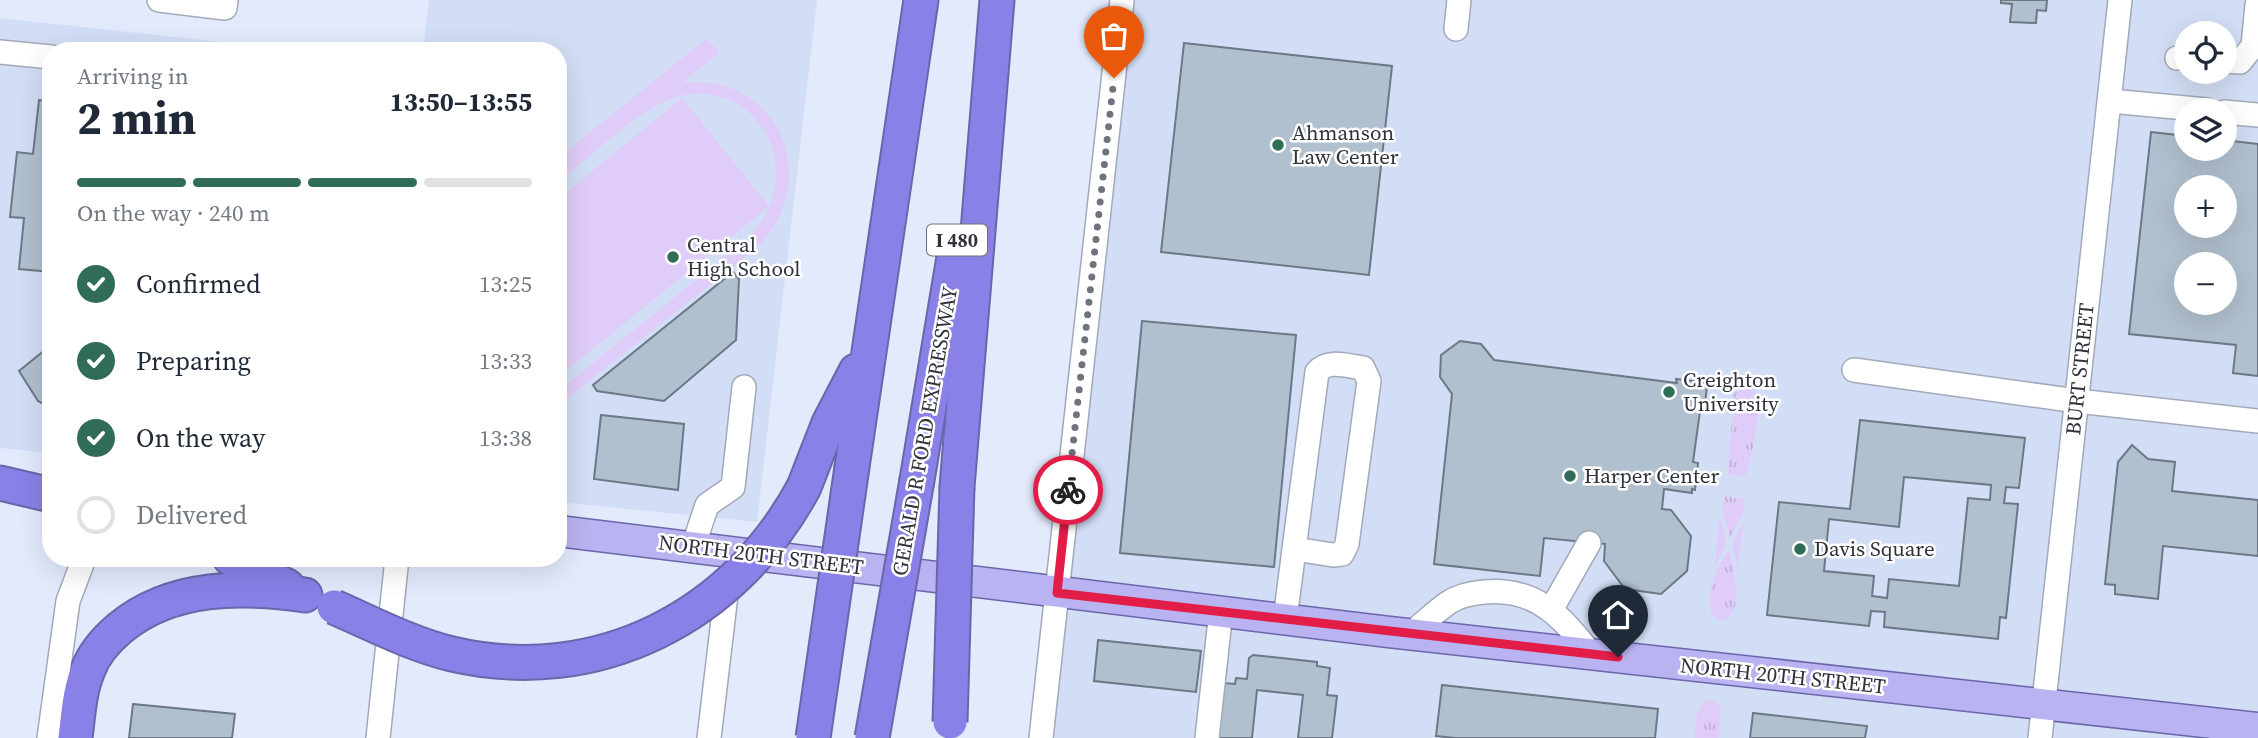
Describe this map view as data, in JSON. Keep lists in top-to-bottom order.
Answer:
{
  "streets": {
    "highway": ["I 480", "GERALD R FORD EXPRESSWAY"],
    "main road": ["NORTH 20TH STREET"],
    "street": ["BURT STREET"]
  },
  "crossings": [
    ["BURT STREET", "NORTH 20TH STREET"]
  ],
  "places": [
    "Ahmanson Law Center",
    "Central High School",
    "Creighton University",
    "Harper Center",
    "Davis Square"
  ],
  "page": {
    "map_buttons": ["+", "−"],
    "heading": ["2 min", "Arriving in", "13:50–13:55"],
    "bar": "On the way · 240 m",
    "list": [
      ["Confirmed", "13:25"],
      ["Preparing", "13:33"],
      ["On the way", "13:38"],
      "Delivered"
    ]
  }
}
